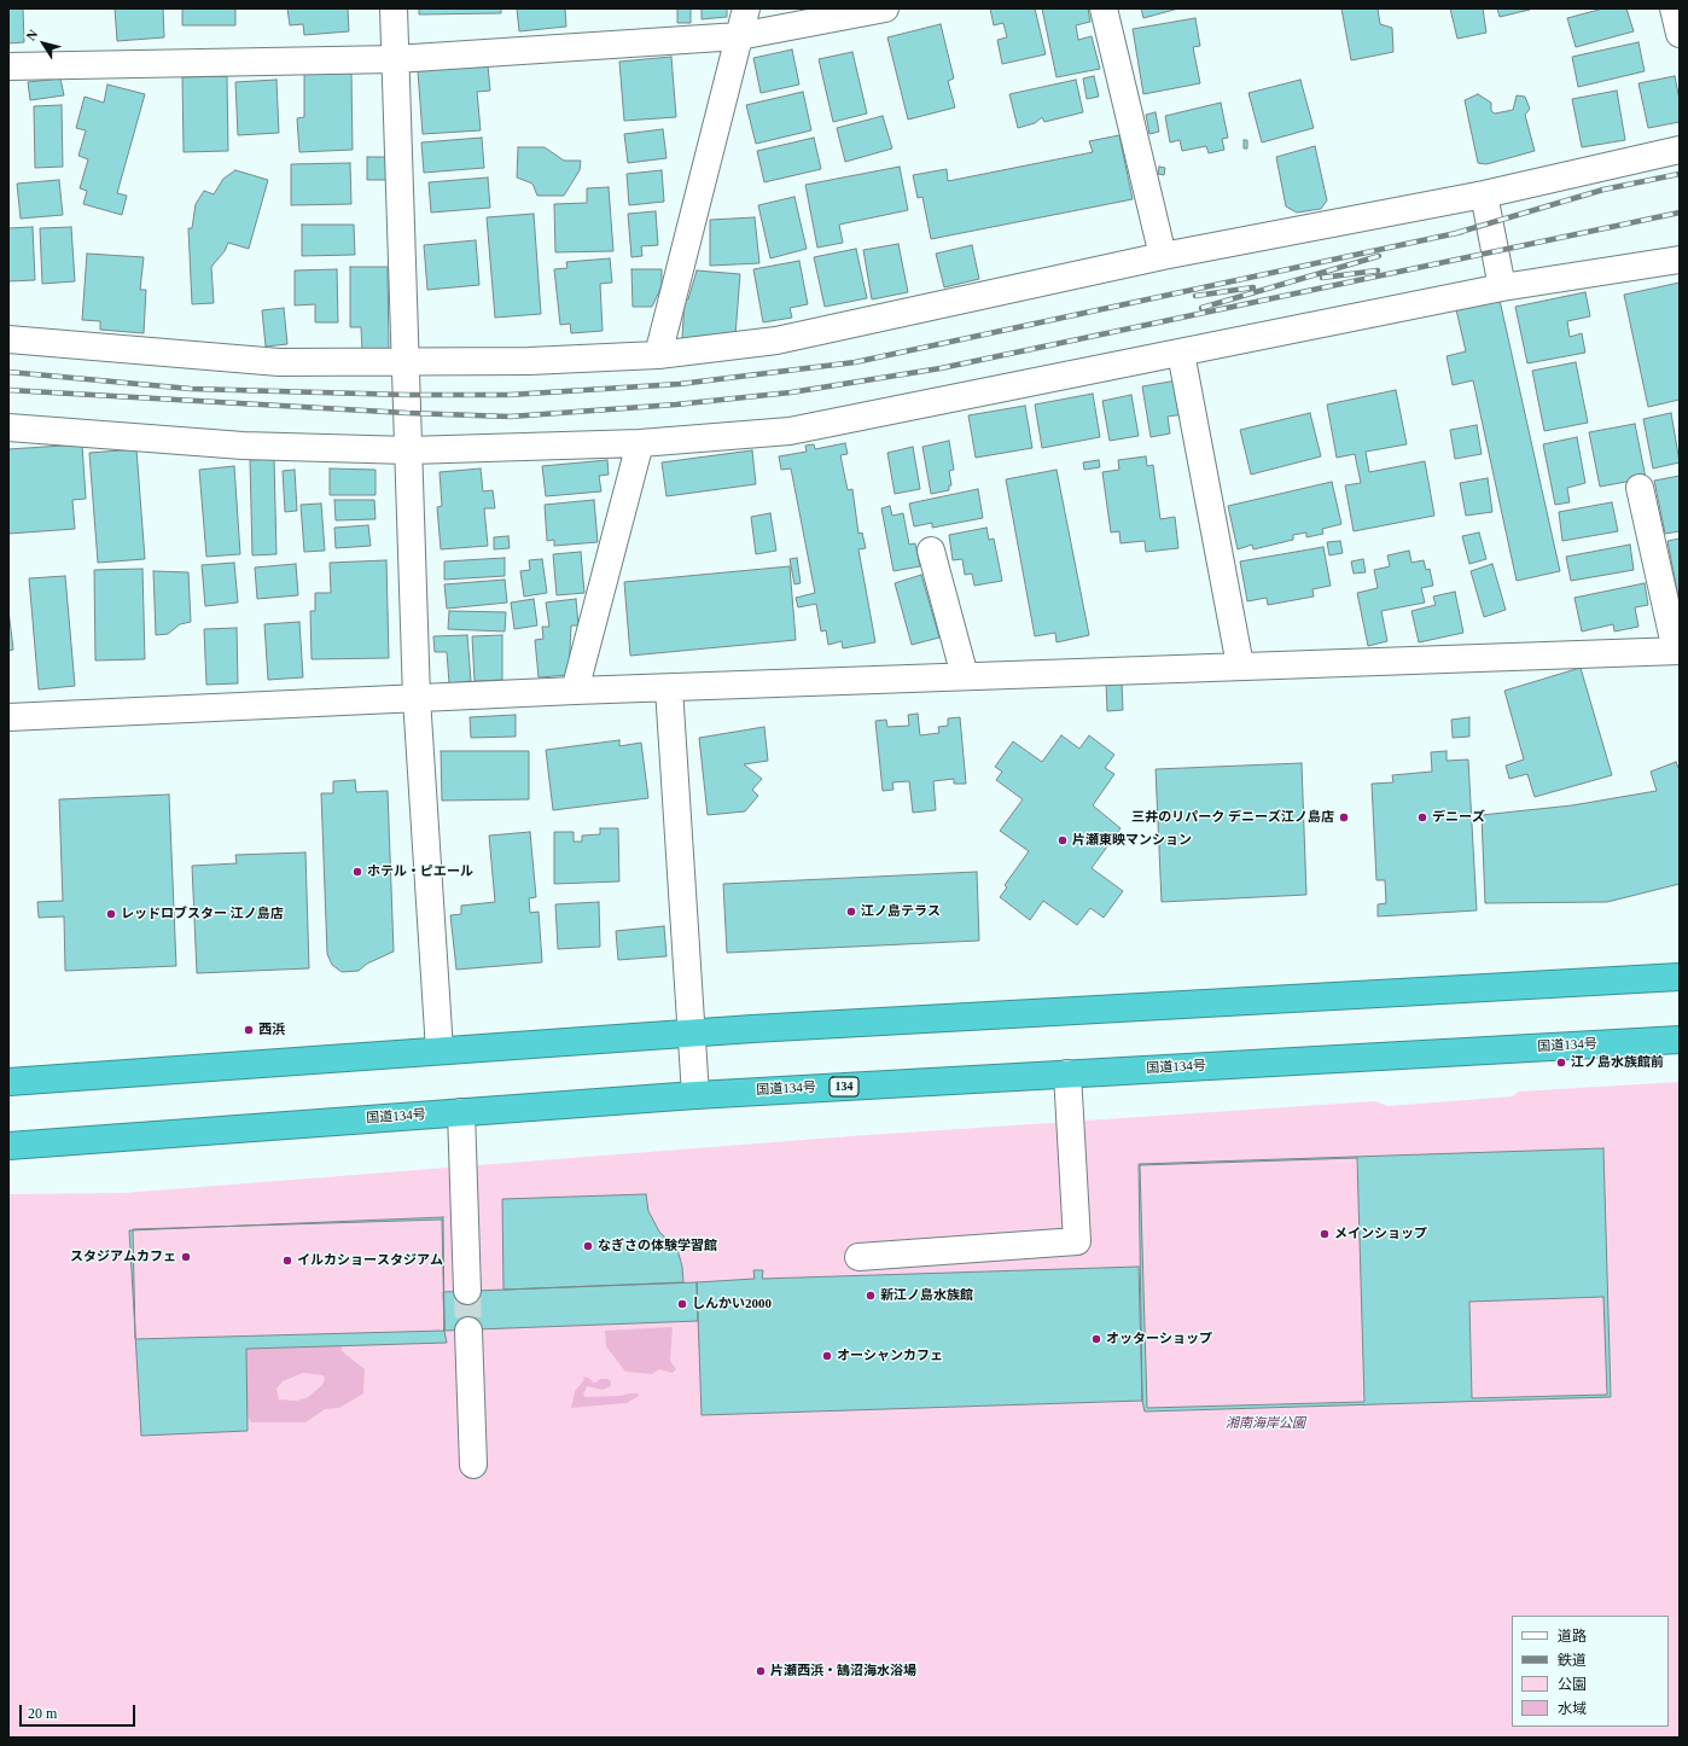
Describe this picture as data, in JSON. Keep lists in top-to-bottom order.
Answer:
{
  "streets": {
    "highway": ["国道134号", "134"]
  },
  "parks": ["湘南海岸公園"],
  "places": [
    "三井のリパーク デニーズ江ノ島店",
    "デニーズ",
    "片瀬東映マンション",
    "ホテル・ピエール",
    "江ノ島テラス",
    "レッドロブスター 江ノ島店",
    "西浜",
    "江ノ島水族館前",
    "メインショップ",
    "なぎさの体験学習館",
    "スタジアムカフェ",
    "イルカショースタジアム",
    "新江ノ島水族館",
    "しんかい2000",
    "オッターショップ",
    "オーシャンカフェ",
    "片瀬西浜・鵠沼海水浴場"
  ],
  "legend": [
    "道路",
    "鉄道",
    "公園",
    "水域"
  ],
  "scale_bar": "20 m",
  "north": "top left"
}
